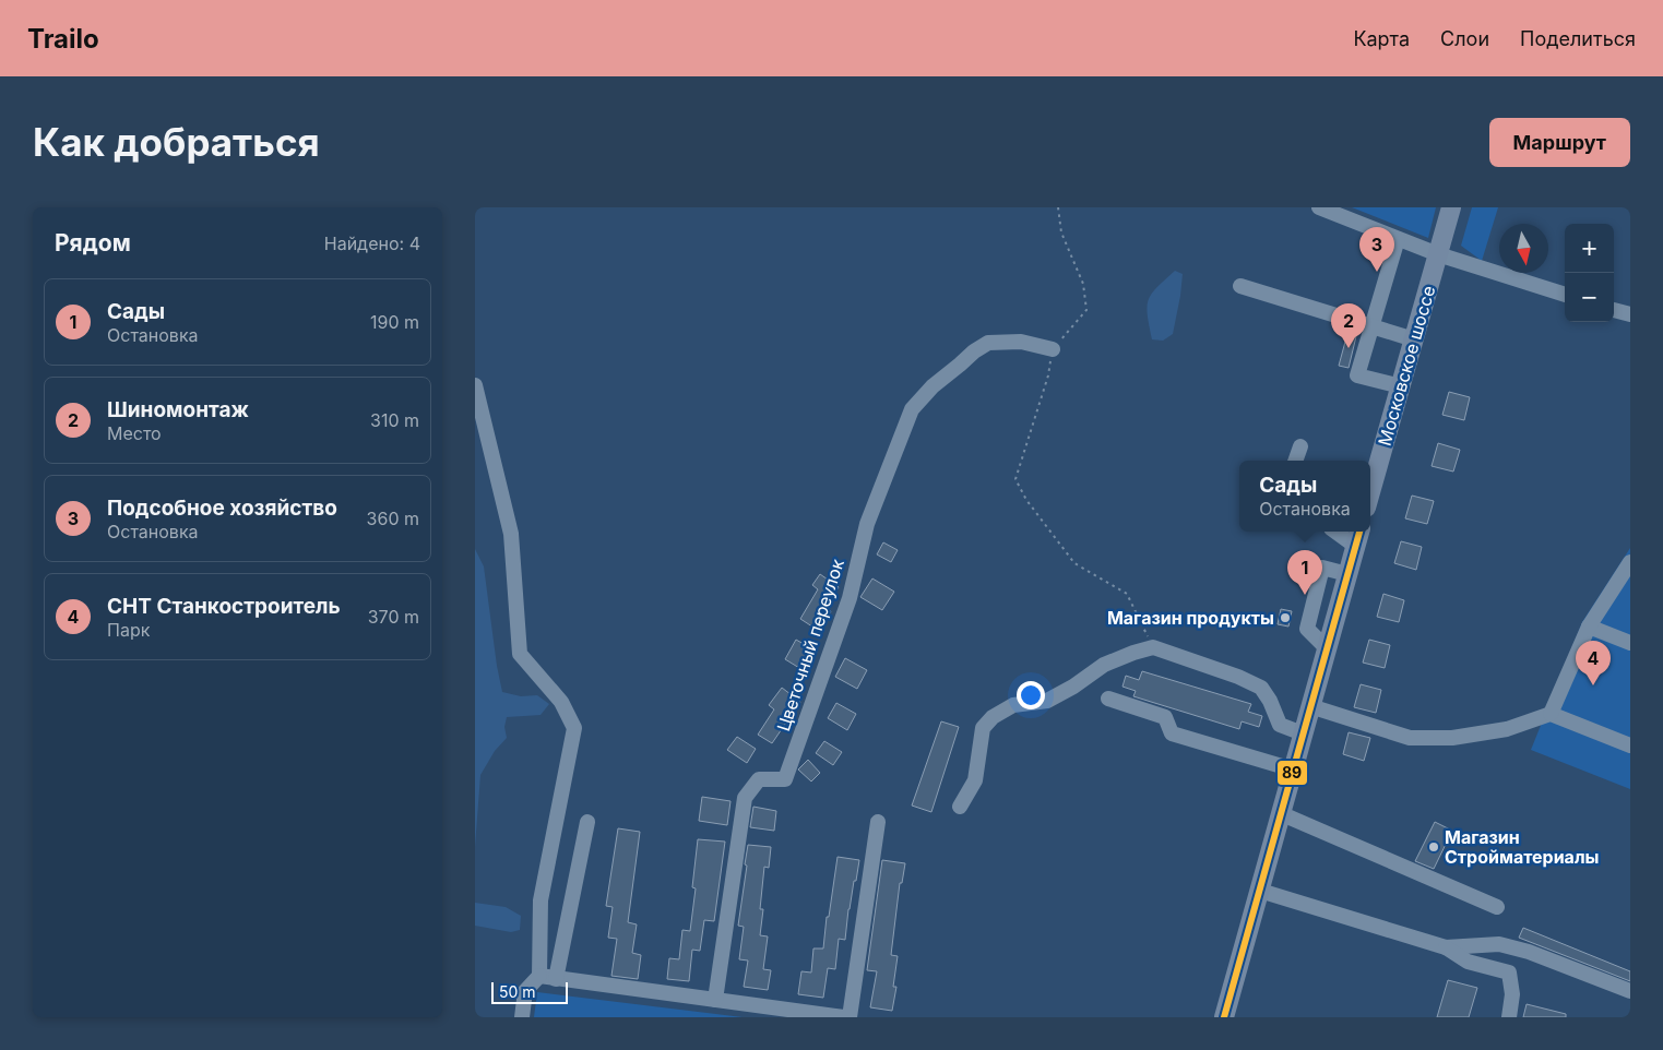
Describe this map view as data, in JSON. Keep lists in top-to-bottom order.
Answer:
{
  "streets": {
    "main road": ["Московское шоссе"],
    "street": ["Цветочный переулок"]
  },
  "places": ["Магазин продукты", "Магазин Стройматериалы"],
  "lines": ["transit line 89"],
  "scale_bar": "50 m",
  "north": "bottom",
  "page": {
    "header": "Trailo",
    "nav": ["Карта", "Слои", "Поделиться"],
    "buttons": "Маршрут",
    "title": "Как добраться",
    "heading": ["Рядом", "Найдено: 4"],
    "map_buttons": ["+", "−"],
    "pins": [
      "3",
      "2",
      "1",
      "4"
    ],
    "list": [
      {
        "mark": "1",
        "name": "Сады",
        "note": "Остановка",
        "value": "190 m"
      },
      {
        "mark": "2",
        "name": "Шиномонтаж",
        "note": "Место",
        "value": "310 m"
      },
      {
        "mark": "3",
        "name": "Подсобное хозяйство",
        "note": "Остановка",
        "value": "360 m"
      },
      {
        "mark": "4",
        "name": "СНТ Станкостроитель",
        "note": "Парк",
        "value": "370 m"
      }
    ],
    "popup": ["Сады", "Остановка"],
    "scale": "50 m"
  }
}
